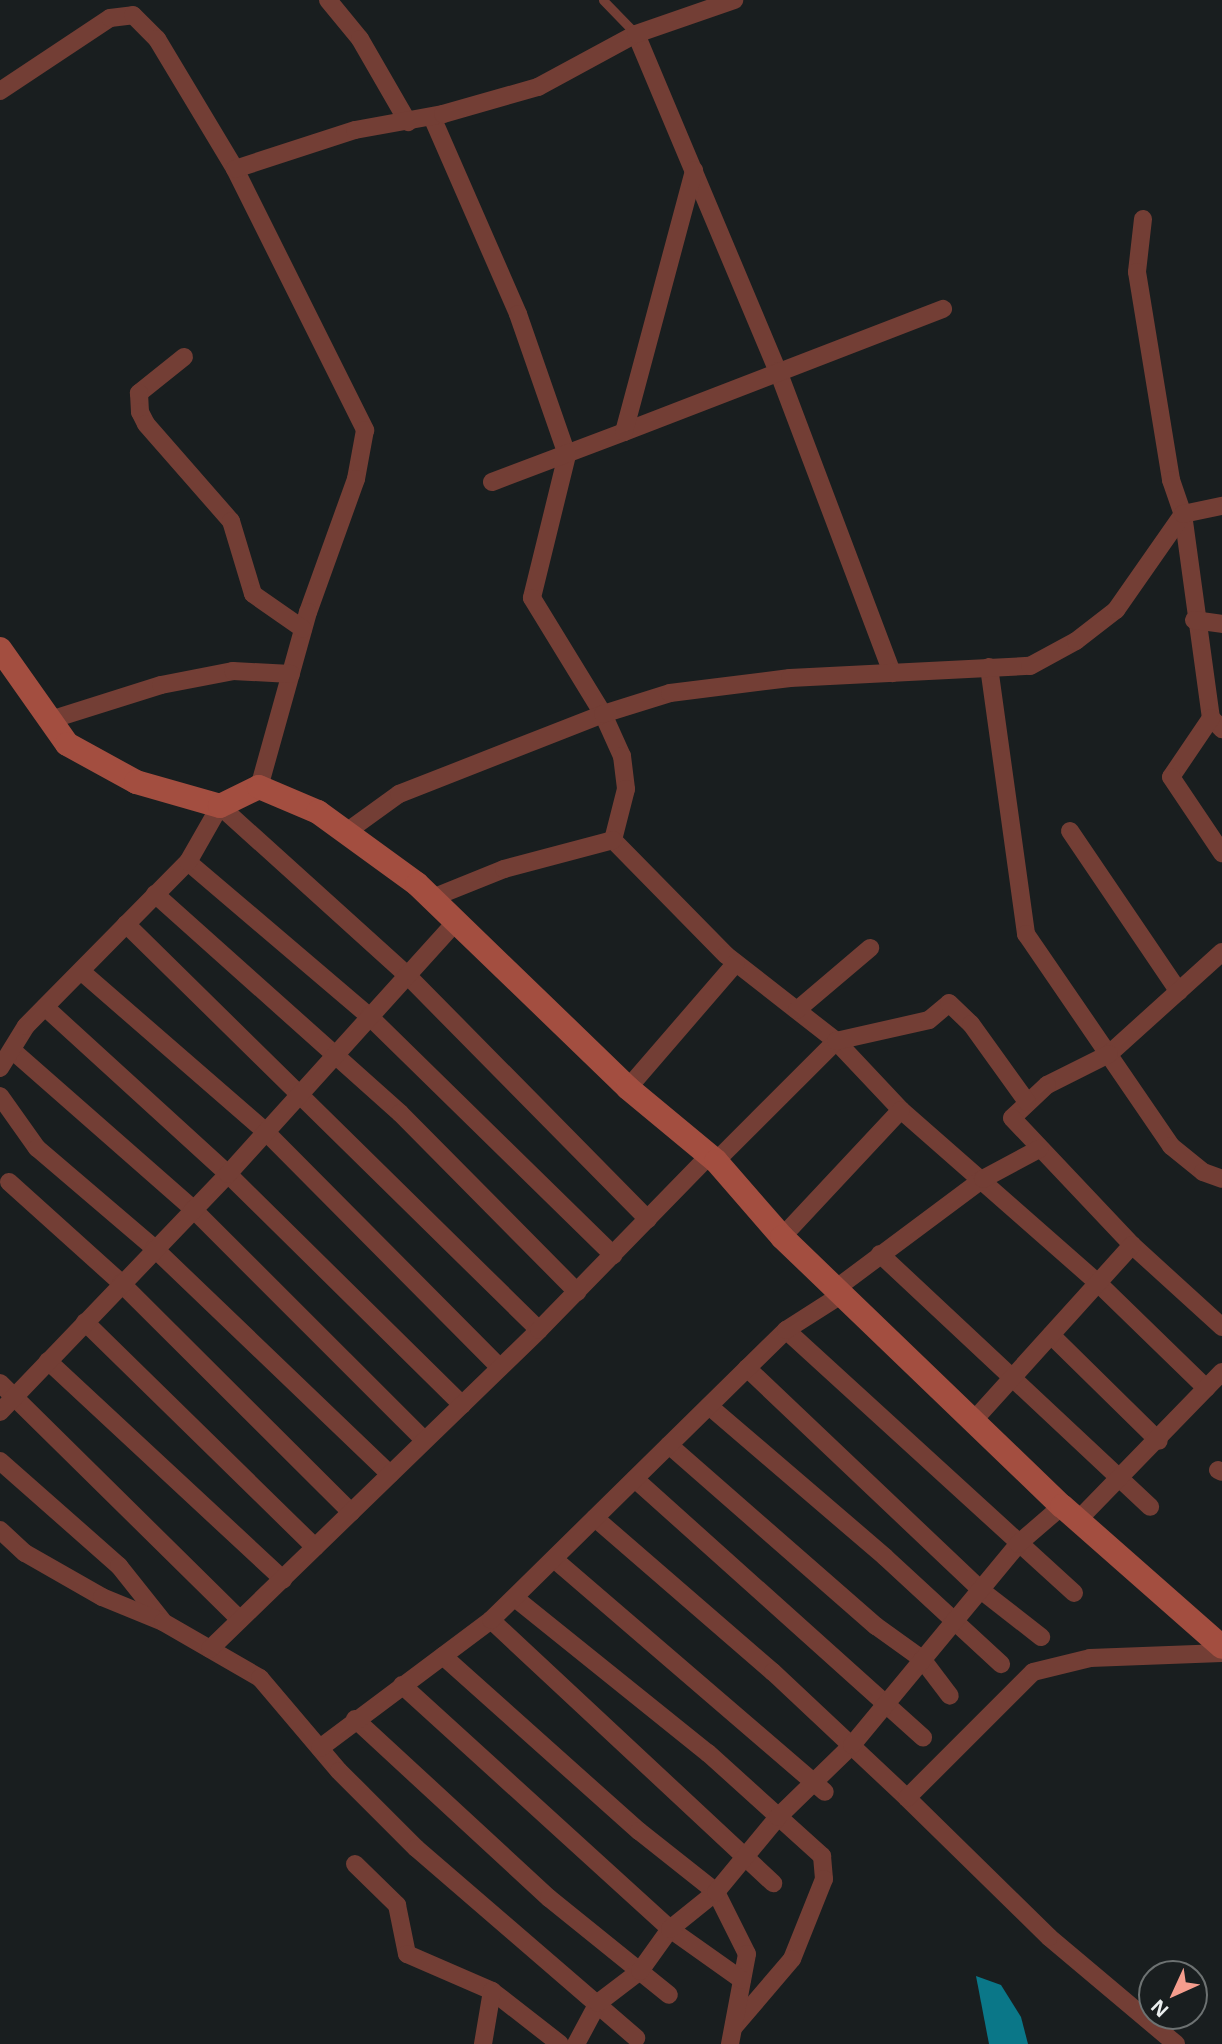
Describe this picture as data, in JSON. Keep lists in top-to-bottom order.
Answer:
{
  "north": "bottom left"
}
